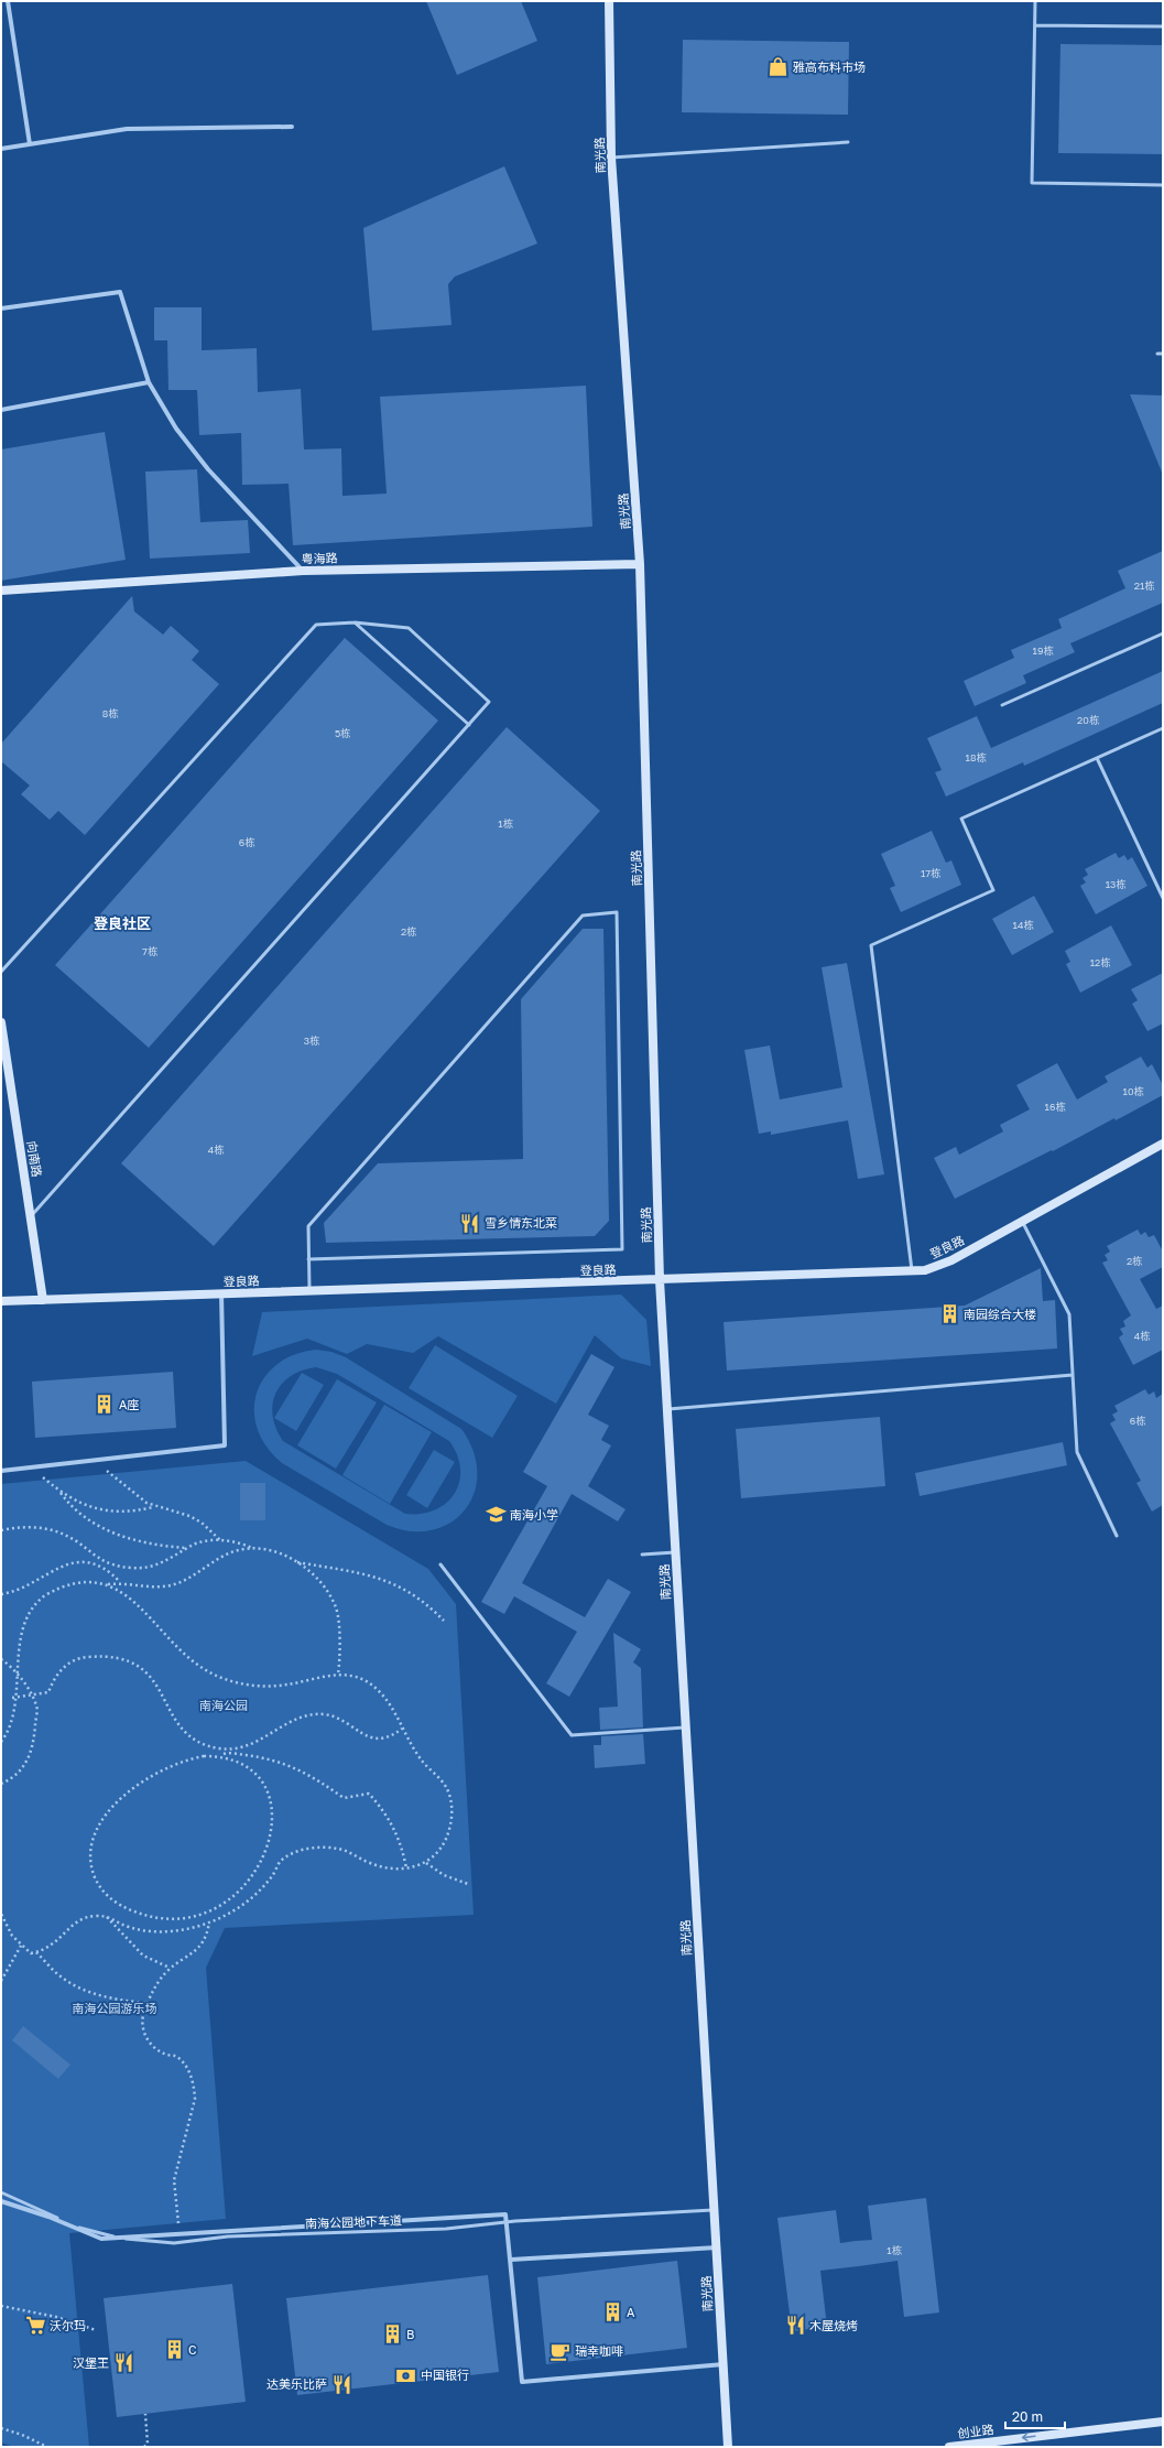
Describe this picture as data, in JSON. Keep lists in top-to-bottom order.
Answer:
{
  "streets": {
    "main road": [
      "南光路",
      "粤海路",
      "向南路",
      "登良路",
      "创业路"
    ],
    "lane": ["南海公园地下车道"]
  },
  "crossings": [
    ["南光路", "粤海路"],
    ["南光路", "登良路"],
    ["南光路", "南海公园地下车道"],
    ["向南路", "登良路"]
  ],
  "one_way": ["创业路"],
  "districts": ["登良社区"],
  "parks": ["南海公园", "南海公园游乐场"],
  "places": {
    "shop": ["雅高布料市场"],
    "restaurant": [
      "雪乡情东北菜",
      "木屋烧烤",
      "汉堡王",
      "达美乐比萨"
    ],
    "building": [
      "南园综合大楼",
      "A座",
      "A",
      "B",
      "C"
    ],
    "school or university": ["南海小学"],
    "supermarket": ["沃尔玛"],
    "cafe": ["瑞幸咖啡"],
    "bank": ["中国银行"]
  },
  "house_numbers": [
    "21栋",
    "19栋",
    "8栋",
    "20栋",
    "5栋",
    "18栋",
    "1栋",
    "6栋",
    "17栋",
    "13栋",
    "14栋",
    "2栋",
    "7栋",
    "12栋",
    "3栋",
    "10栋",
    "16栋",
    "4栋",
    "2栋",
    "4栋",
    "6栋",
    "1栋"
  ],
  "scale_bar": "20 m"
}
